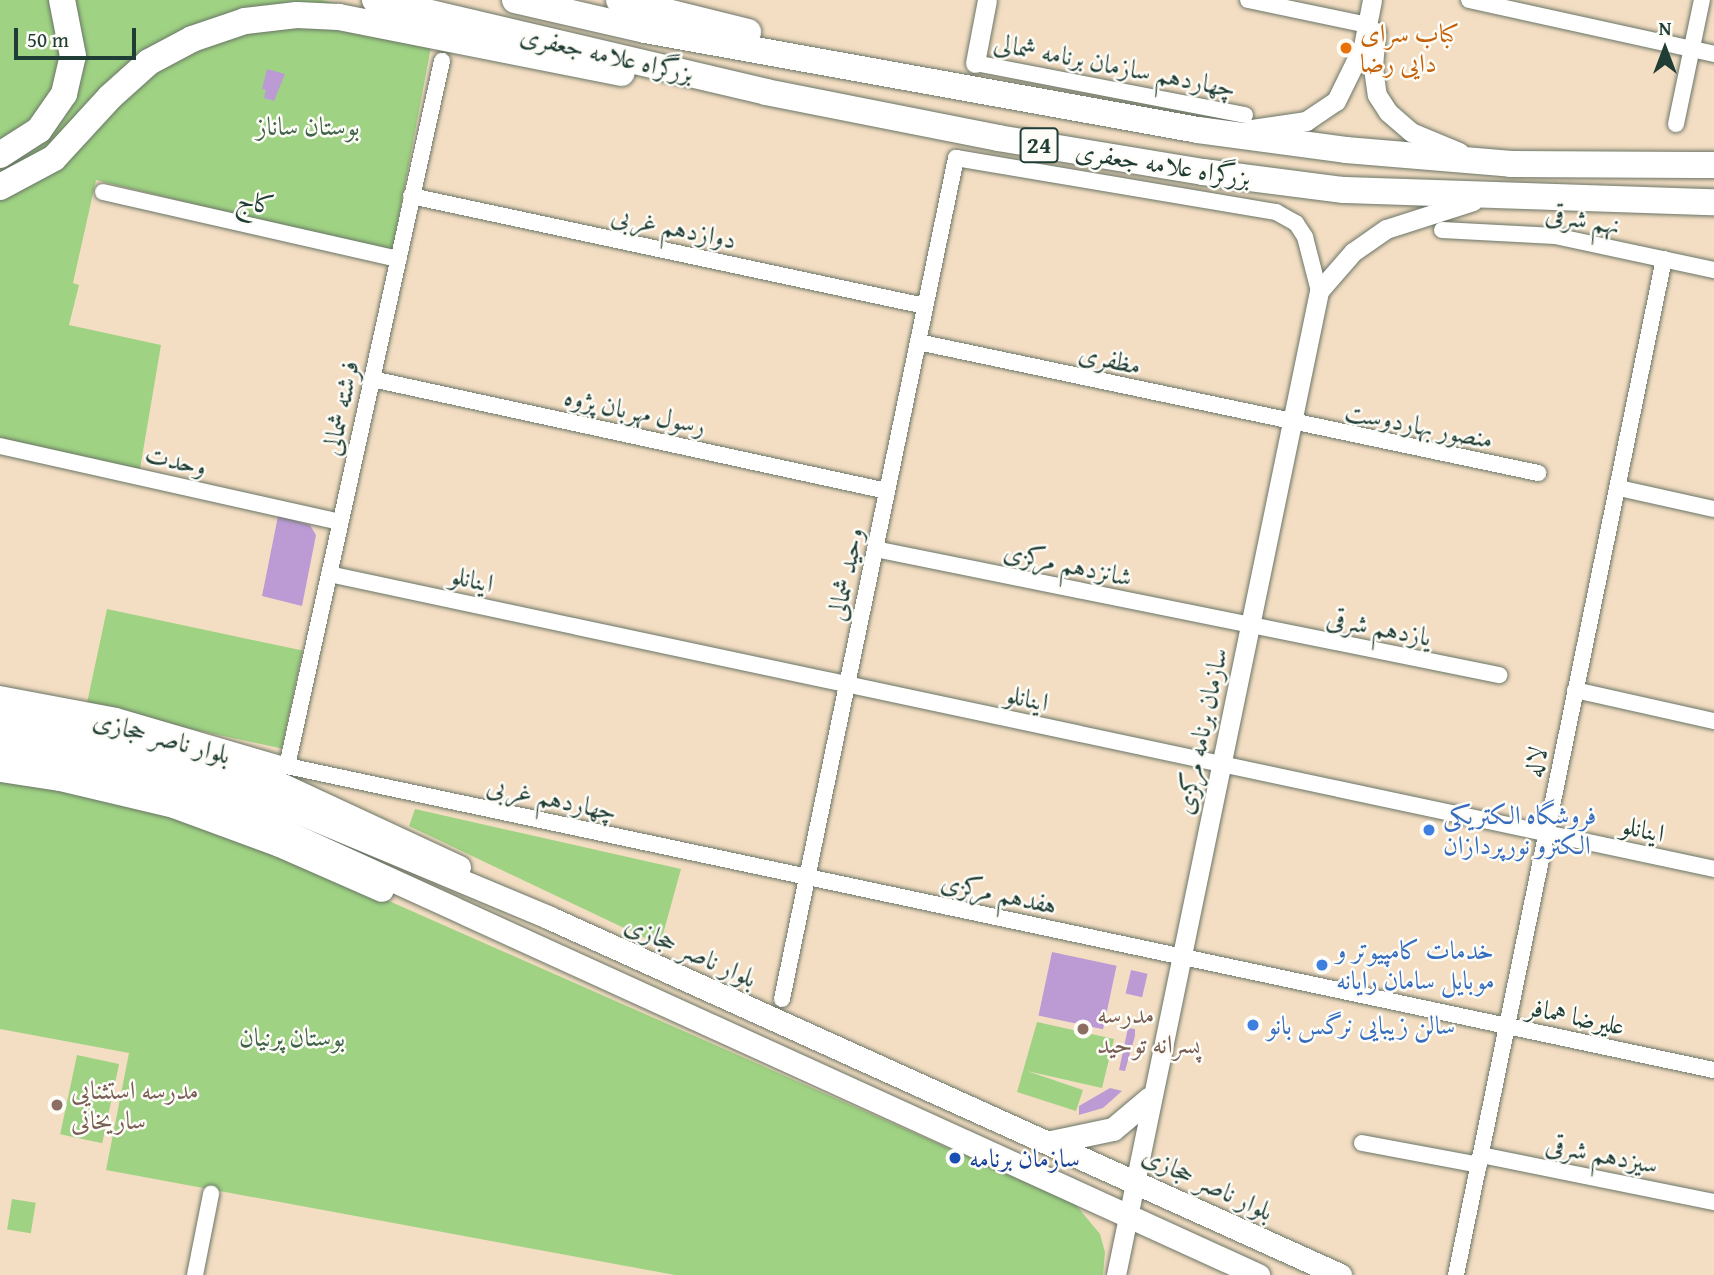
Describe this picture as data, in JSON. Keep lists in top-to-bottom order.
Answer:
{
  "streets": {
    "highway": ["بزرگراه علامه جعفری", "24"],
    "main road": ["بلوار ناصر حجازی"],
    "street": [
      "چهاردهم سازمان برنامه شمالی",
      "کاج",
      "نهم شرقی",
      "دوازدهم غربی",
      "مظفری",
      "فرشته شمالی",
      "رسول مهربان پژوه",
      "منصور بهاردوست",
      "وحدت",
      "شانزدهم مرکزی",
      "وحید شمالی",
      "اینانلو",
      "یازدهم شرقی",
      "سازمان برنامه مرکزی",
      "لاله",
      "چهاردهم غربی",
      "هفدهم مرکزی",
      "علیرضا همافر",
      "سیزدهم شرقی"
    ]
  },
  "crossings": [
    ["کاج", "فرشته شمالی"],
    ["نهم شرقی", "لاله"],
    ["دوازدهم غربی", "فرشته شمالی"],
    ["دوازدهم غربی", "وحید شمالی"],
    ["مظفری", "منصور بهاردوست"],
    ["مظفری", "وحید شمالی"],
    ["مظفری", "سازمان برنامه مرکزی"],
    ["فرشته شمالی", "رسول مهربان پژوه"],
    ["فرشته شمالی", "وحدت"],
    ["فرشته شمالی", "اینانلو"],
    ["فرشته شمالی", "چهاردهم غربی"],
    ["رسول مهربان پژوه", "وحید شمالی"],
    ["منصور بهاردوست", "سازمان برنامه مرکزی"],
    ["شانزدهم مرکزی", "وحید شمالی"],
    ["شانزدهم مرکزی", "یازدهم شرقی"],
    ["شانزدهم مرکزی", "سازمان برنامه مرکزی"],
    ["وحید شمالی", "اینانلو"],
    ["وحید شمالی", "سازمان برنامه مرکزی"],
    ["وحید شمالی", "چهاردهم غربی"],
    ["وحید شمالی", "هفدهم مرکزی"],
    ["اینانلو", "سازمان برنامه مرکزی"],
    ["اینانلو", "لاله"],
    ["یازدهم شرقی", "سازمان برنامه مرکزی"],
    ["سازمان برنامه مرکزی", "بلوار ناصر حجازی"],
    ["سازمان برنامه مرکزی", "هفدهم مرکزی"],
    ["سازمان برنامه مرکزی", "علیرضا همافر"],
    ["لاله", "علیرضا همافر"],
    ["لاله", "سیزدهم شرقی"],
    ["چهاردهم غربی", "هفدهم مرکزی"],
    ["هفدهم مرکزی", "علیرضا همافر"]
  ],
  "parks": ["بوستان ساناز", "بوستان پرنیان"],
  "places": [
    "کباب سرای دایی رضا",
    "فروشگاه الکتریکی الکترو نورپردازان",
    "خدمات کامپیوتر و موبایل سامان رایانه",
    "سالن زیبایی نرگس بانو",
    "مدرسه پسرانه توحید",
    "مدرسه استثنایی ساریخانی",
    "سازمان برنامه"
  ],
  "scale_bar": "50 m",
  "north": "top"
}
